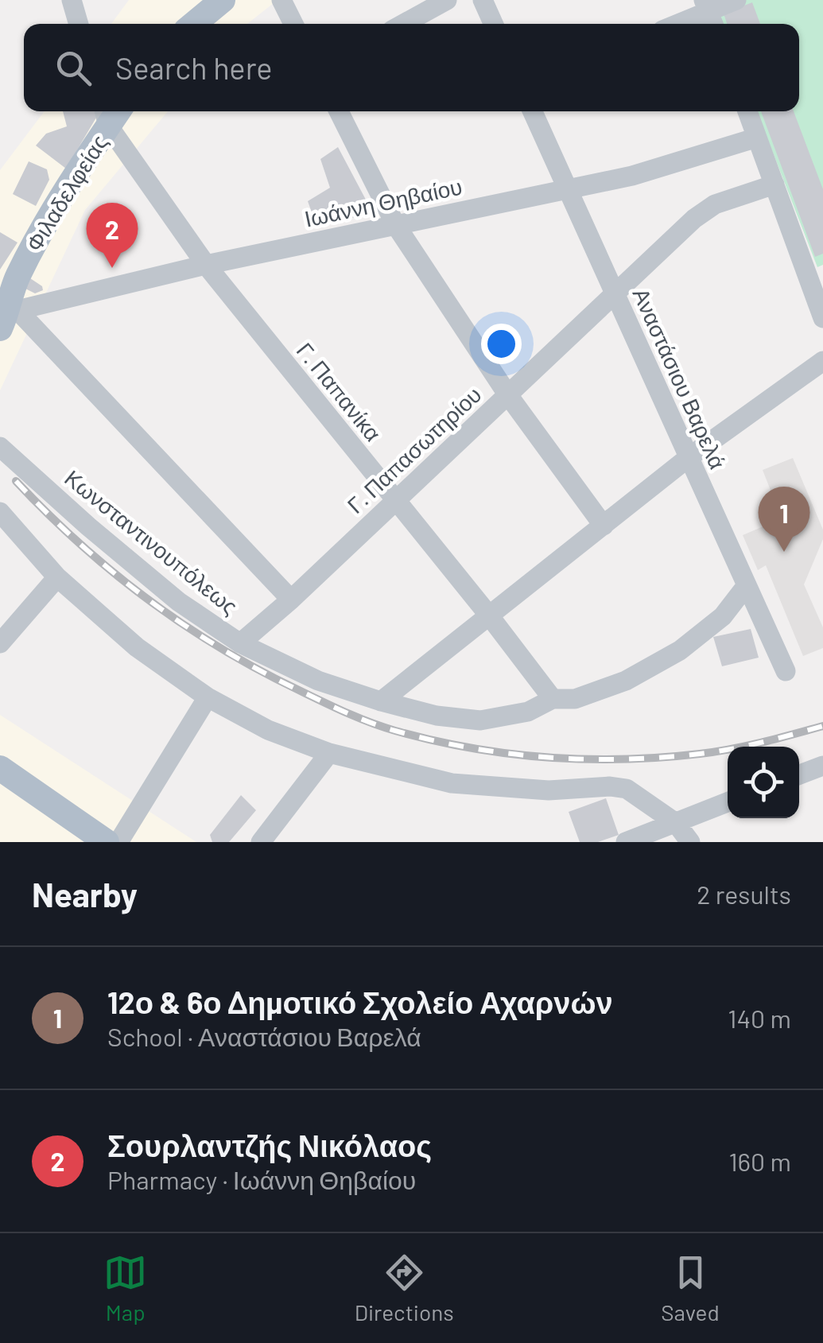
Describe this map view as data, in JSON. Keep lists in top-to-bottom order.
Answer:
{
  "streets": {
    "main road": ["Φιλαδελφείας"],
    "street": [
      "Ιωάννη Θηβαίου",
      "Αναστάσιου Βαρελά",
      "Γ. Παπανίκα",
      "Γ. Παπασωτηρίου",
      "Κωνσταντινουπόλεως"
    ]
  },
  "crossings": [
    ["Φιλαδελφείας", "Ιωάννη Θηβαίου"],
    ["Φιλαδελφείας", "Γ. Παπανίκα"],
    ["Ιωάννη Θηβαίου", "Αναστάσιου Βαρελά"],
    ["Ιωάννη Θηβαίου", "Γ. Παπανίκα"],
    ["Αναστάσιου Βαρελά", "Γ. Παπασωτηρίου"],
    ["Αναστάσιου Βαρελά", "Κωνσταντινουπόλεως"],
    ["Γ. Παπανίκα", "Γ. Παπασωτηρίου"],
    ["Γ. Παπανίκα", "Κωνσταντινουπόλεως"],
    ["Γ. Παπασωτηρίου", "Κωνσταντινουπόλεως"]
  ],
  "page": {
    "search": "Search here",
    "pins": ["2", "1"],
    "heading": ["Nearby", "2 results"],
    "list": [
      {
        "mark": "1",
        "name": "12ο & 6ο Δημοτικό Σχολείο Αχαρνών",
        "note": "School · Αναστάσιου Βαρελά",
        "value": "140 m"
      },
      {
        "mark": "2",
        "name": "Σουρλαντζής Νικόλαος",
        "note": "Pharmacy · Ιωάννη Θηβαίου",
        "value": "160 m"
      }
    ],
    "nav": ["Map", "Directions", "Saved"]
  }
}
